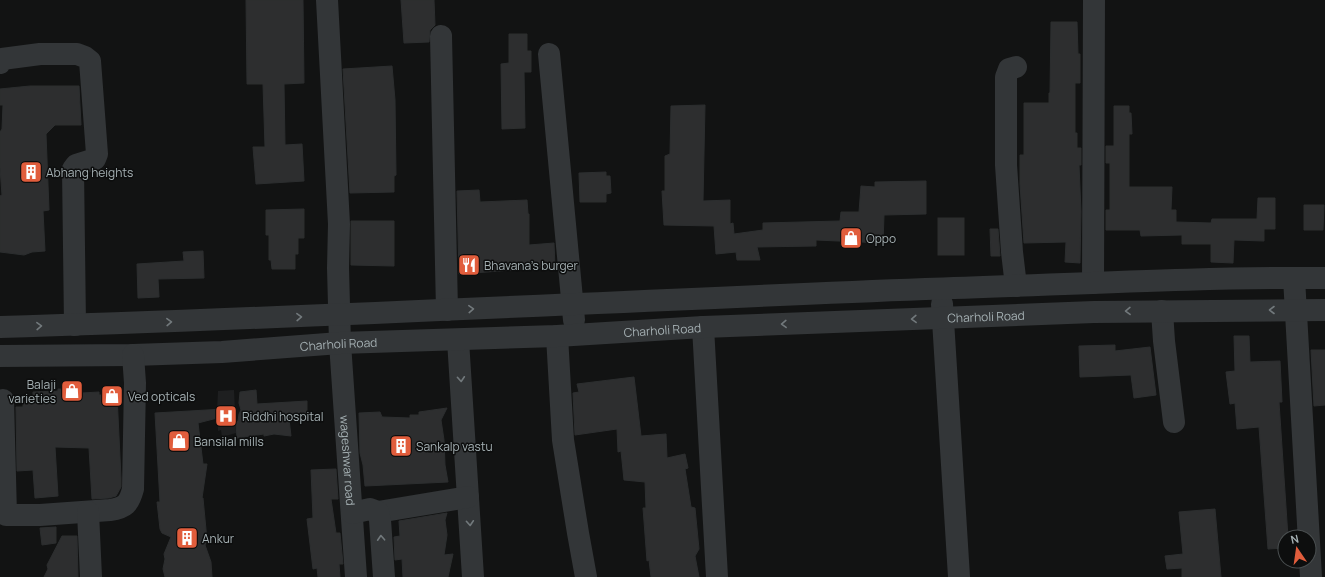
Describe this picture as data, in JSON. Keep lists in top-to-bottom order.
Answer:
{
  "streets": {
    "street": ["Charholi Road", "wageshwar road"]
  },
  "crossings": [
    ["Charholi Road", "wageshwar road"]
  ],
  "places": {
    "building": ["Abhang heights", "Sankalp vastu", "Ankur"],
    "shop": [
      "Oppo",
      "Balaji varieties",
      "Ved opticals",
      "Bansilal mills"
    ],
    "restaurant": ["Bhavana's burger"],
    "hospital": ["Riddhi hospital"]
  },
  "north": "top"
}
